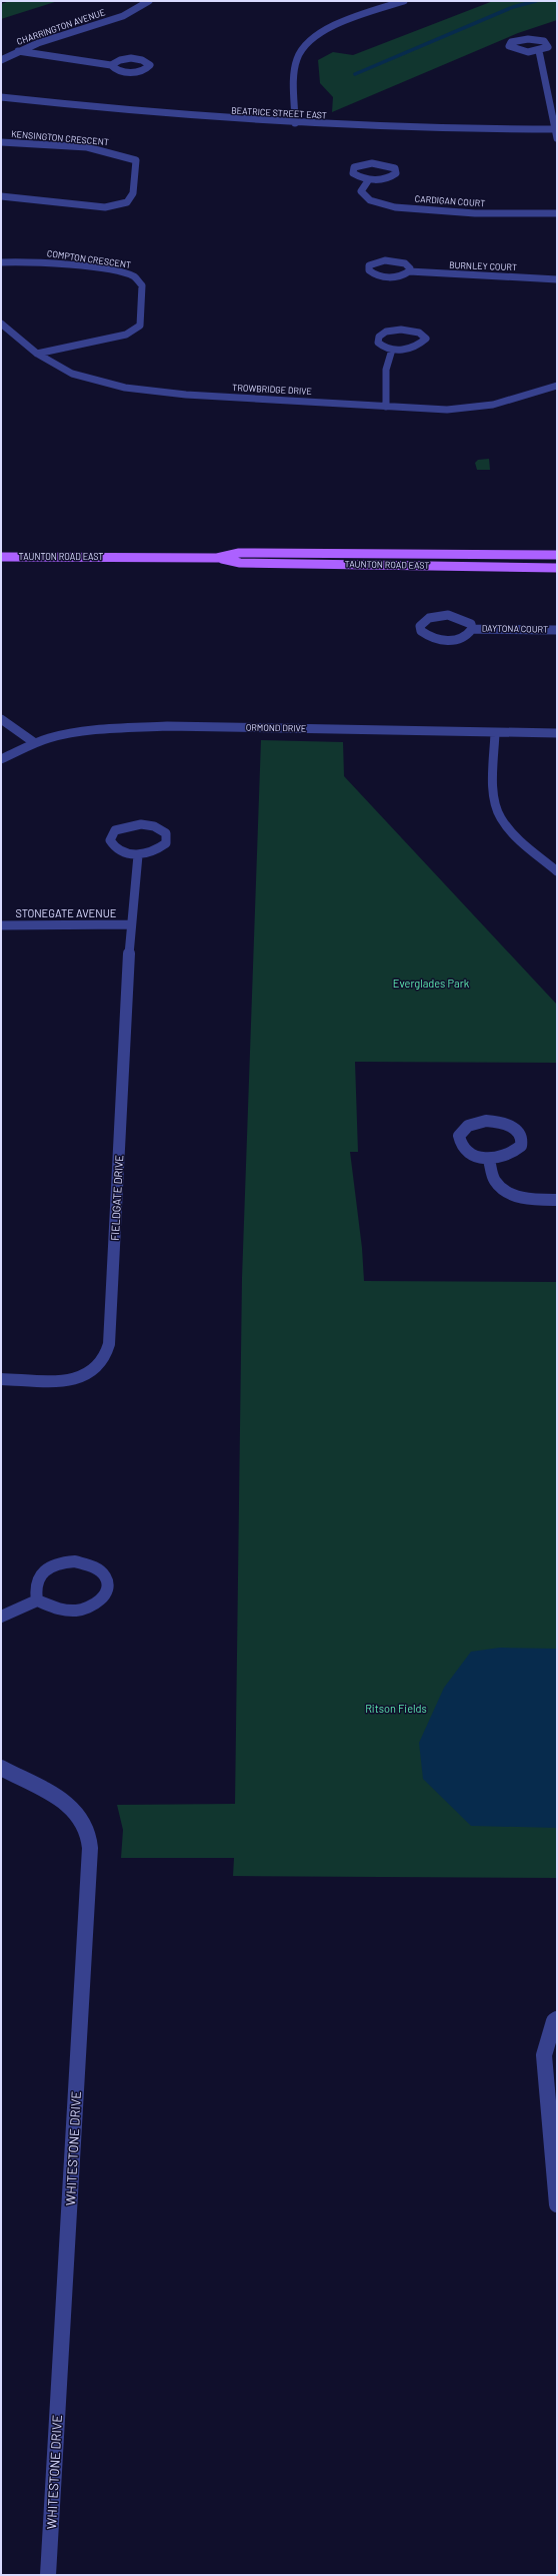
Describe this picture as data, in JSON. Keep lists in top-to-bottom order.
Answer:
{
  "streets": {
    "main road": ["TAUNTON ROAD EAST"],
    "street": [
      "CHARRINGTON AVENUE",
      "BEATRICE STREET EAST",
      "KENSINGTON CRESCENT",
      "CARDIGAN COURT",
      "COMPTON CRESCENT",
      "BURNLEY COURT",
      "TROWBRIDGE DRIVE",
      "DAYTONA COURT",
      "ORMOND DRIVE",
      "STONEGATE AVENUE",
      "FIELDGATE DRIVE",
      "WHITESTONE DRIVE"
    ]
  },
  "crossings": [
    ["COMPTON CRESCENT", "TROWBRIDGE DRIVE"],
    ["STONEGATE AVENUE", "FIELDGATE DRIVE"]
  ],
  "parks": ["Everglades Park", "Ritson Fields"]
}
